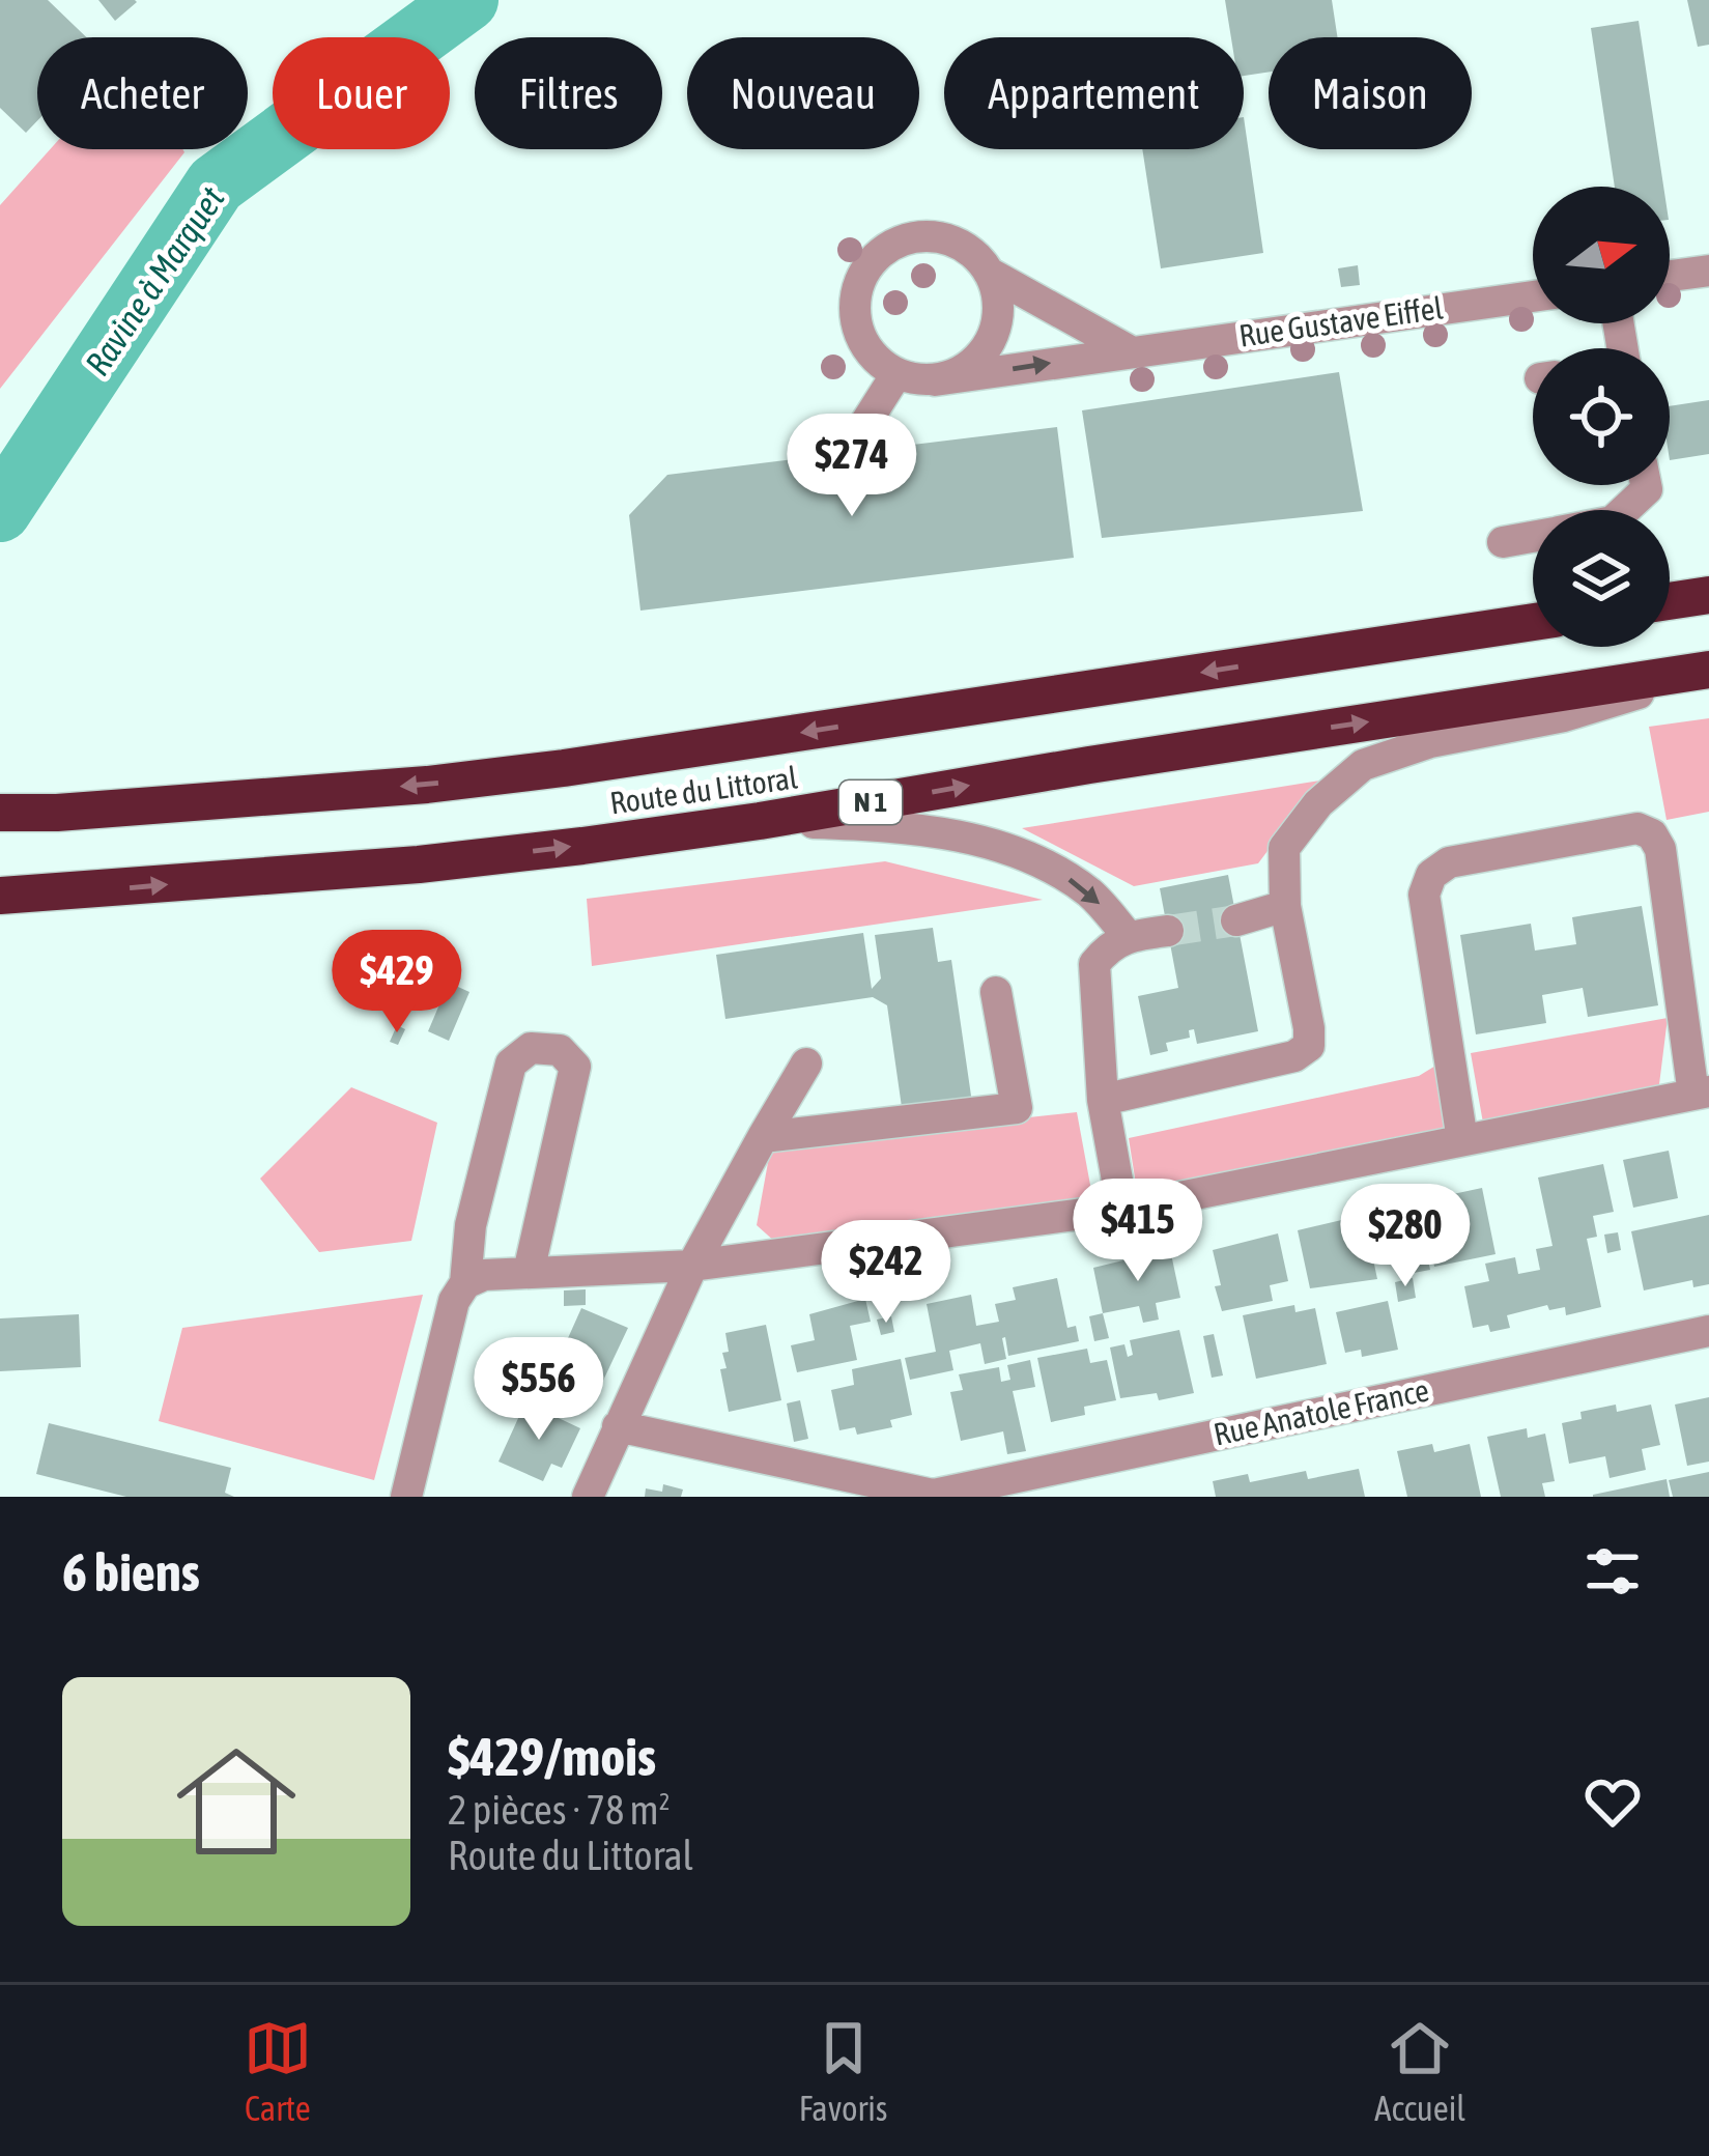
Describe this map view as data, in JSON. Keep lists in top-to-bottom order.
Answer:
{
  "streets": {
    "highway": ["Route du Littoral", "N 1"],
    "street": ["Rue Gustave Eiffel", "Rue Anatole France"]
  },
  "water": ["Ravine à Marquet"],
  "north": "right",
  "page": {
    "chip": [
      "Acheter",
      "Louer",
      "Filtres",
      "Nouveau",
      "Appartement",
      "Maison"
    ],
    "price": [
      "$274",
      "$429",
      "$415",
      "$280",
      "$242",
      "$556"
    ],
    "heading": "6 biens",
    "list": [
      {
        "name": "$429/mois",
        "note": "2 pièces · 78 m² · Route du Littoral"
      }
    ],
    "tabs": ["Carte", "Favoris", "Accueil"]
  }
}
